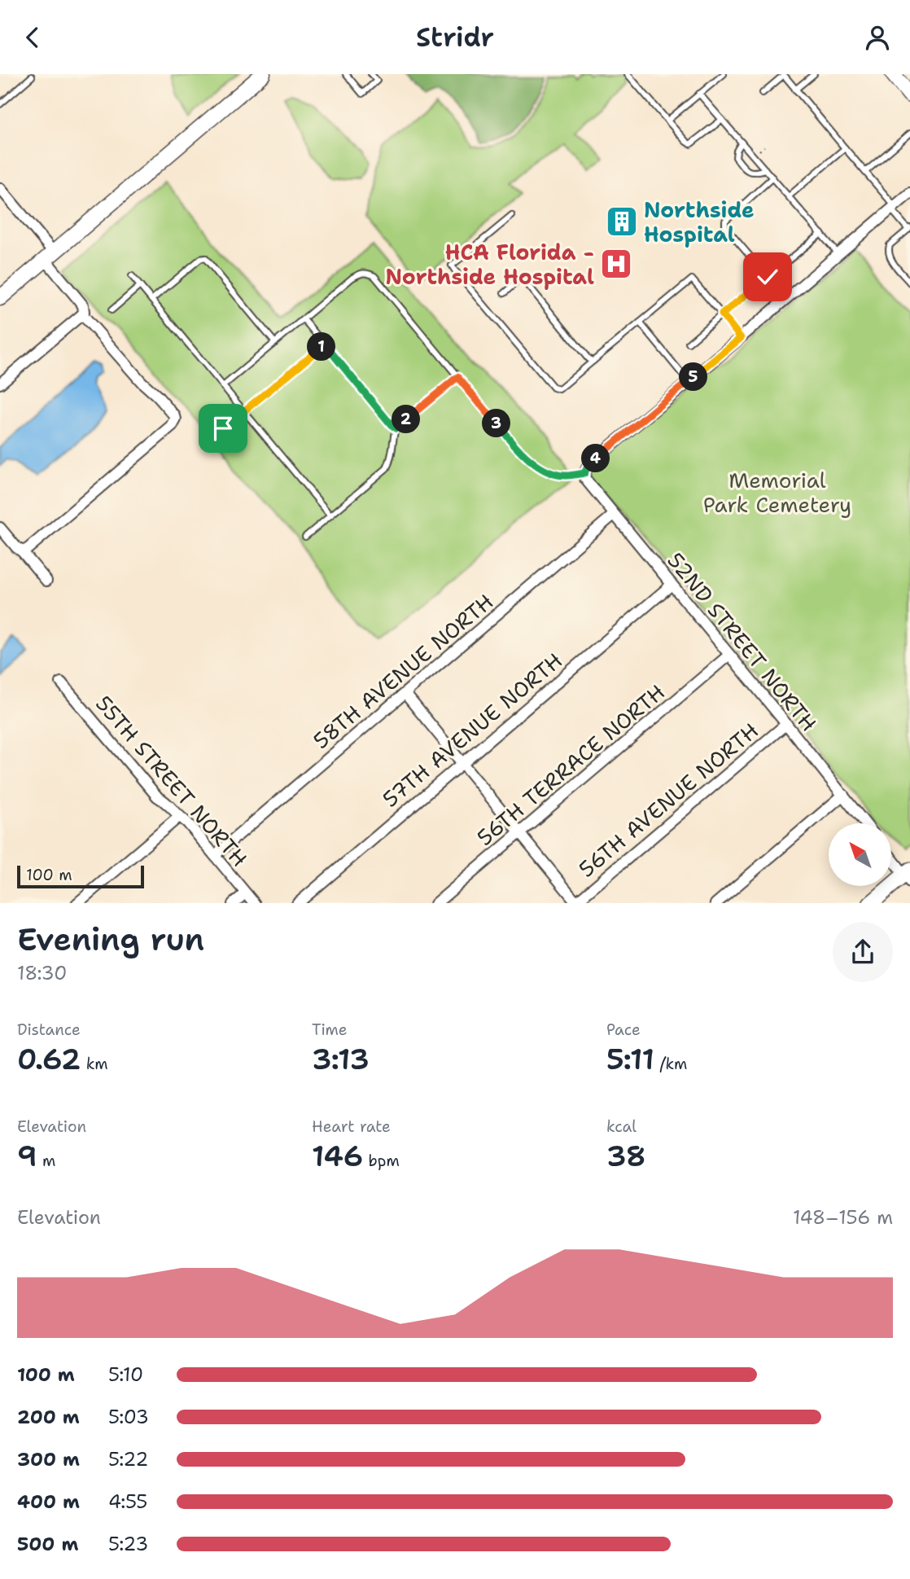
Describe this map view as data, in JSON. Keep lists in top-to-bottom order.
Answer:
{
  "streets": {
    "street": [
      "52ND STREET NORTH",
      "58TH AVENUE NORTH",
      "57TH AVENUE NORTH",
      "56TH TERRACE NORTH",
      "55TH STREET NORTH",
      "56TH AVENUE NORTH"
    ]
  },
  "crossings": [
    ["52ND STREET NORTH", "58TH AVENUE NORTH"],
    ["52ND STREET NORTH", "57TH AVENUE NORTH"],
    ["52ND STREET NORTH", "56TH TERRACE NORTH"],
    ["52ND STREET NORTH", "56TH AVENUE NORTH"],
    ["58TH AVENUE NORTH", "55TH STREET NORTH"]
  ],
  "parks": ["Memorial Park Cemetery"],
  "places": {
    "building": ["Northside Hospital"],
    "hospital": ["HCA Florida - Northside Hospital"]
  },
  "scale_bar": "100 m",
  "north": "top left",
  "page": {
    "header": "Stridr",
    "pins": [
      "1",
      "5",
      "2",
      "3",
      "4"
    ],
    "scale": "100 m",
    "heading": ["Evening run", "18:30"],
    "stats": [
      ["Distance", "0.62 km"],
      ["Time", "3:13"],
      ["Pace", "5:11 /km"],
      ["Elevation", "9 m"],
      ["Heart rate", "146 bpm"],
      ["kcal", "38"]
    ],
    "chart": ["Elevation", "148–156 m"],
    "list": [
      {
        "name": "100 m",
        "note": "5:10"
      },
      {
        "name": "200 m",
        "note": "5:03"
      },
      {
        "name": "300 m",
        "note": "5:22"
      },
      {
        "name": "400 m",
        "note": "4:55"
      },
      {
        "name": "500 m",
        "note": "5:23"
      }
    ]
  }
}
